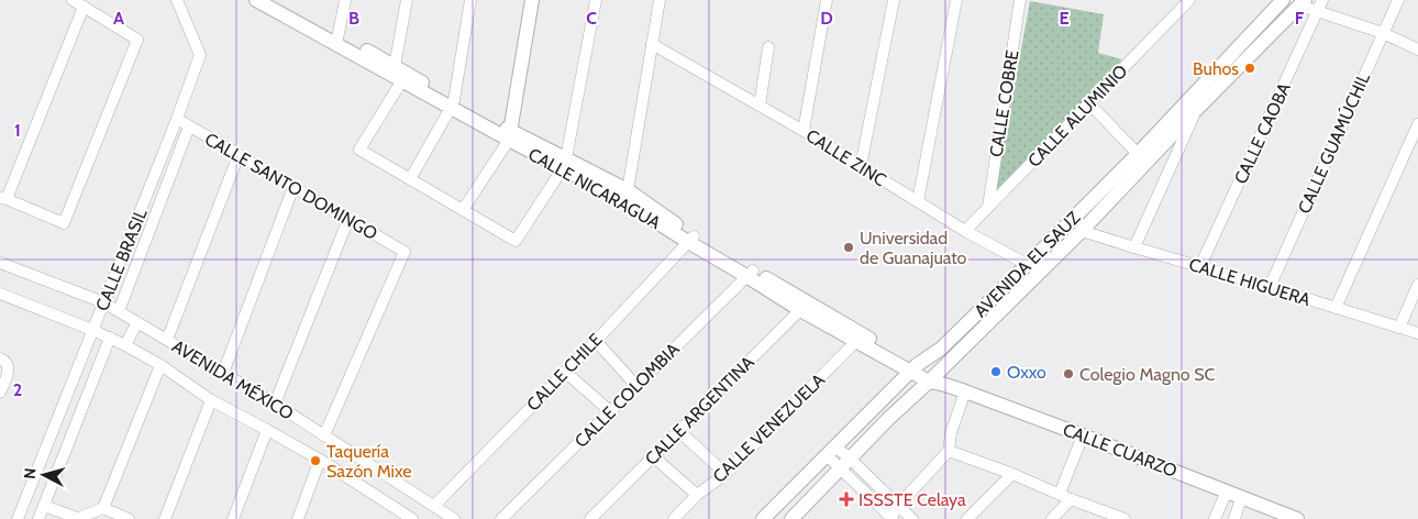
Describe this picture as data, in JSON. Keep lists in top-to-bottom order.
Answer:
{
  "streets": {
    "main road": ["CALLE NICARAGUA", "AVENIDA EL SAUZ", "CALLE CUARZO"],
    "street": [
      "CALLE COBRE",
      "CALLE ALUMINIO",
      "CALLE CAOBA",
      "CALLE GUAMÚCHIL",
      "CALLE ZINC",
      "CALLE SANTO DOMINGO",
      "CALLE BRASIL",
      "CALLE HIGUERA",
      "CALLE CHILE",
      "AVENIDA MÉXICO",
      "CALLE COLOMBIA",
      "CALLE ARGENTINA",
      "CALLE VENEZUELA"
    ]
  },
  "crossings": [
    ["CALLE COBRE", "CALLE ALUMINIO"],
    ["CALLE ALUMINIO", "CALLE ZINC"],
    ["CALLE CAOBA", "CALLE HIGUERA"],
    ["CALLE GUAMÚCHIL", "CALLE HIGUERA"],
    ["CALLE ZINC", "AVENIDA EL SAUZ"],
    ["CALLE SANTO DOMINGO", "CALLE BRASIL"],
    ["CALLE SANTO DOMINGO", "AVENIDA MÉXICO"],
    ["CALLE NICARAGUA", "AVENIDA EL SAUZ"],
    ["CALLE NICARAGUA", "CALLE CHILE"],
    ["CALLE NICARAGUA", "CALLE COLOMBIA"],
    ["CALLE NICARAGUA", "CALLE ARGENTINA"],
    ["CALLE NICARAGUA", "CALLE VENEZUELA"],
    ["CALLE NICARAGUA", "CALLE CUARZO"],
    ["CALLE BRASIL", "AVENIDA MÉXICO"],
    ["AVENIDA EL SAUZ", "CALLE HIGUERA"],
    ["AVENIDA EL SAUZ", "CALLE CUARZO"],
    ["CALLE CHILE", "AVENIDA MÉXICO"]
  ],
  "places": {
    "other": [
      "Buhos",
      "Universidad de Guanajuato",
      "Oxxo",
      "Colegio Magno SC",
      "Taquería Sazón Mixe"
    ],
    "health": ["ISSSTE Celaya"]
  },
  "north": "left",
  "grid": {
    "columns": [
      "A",
      "B",
      "C",
      "D",
      "E",
      "F"
    ],
    "rows": ["1", "2"]
  }
}
